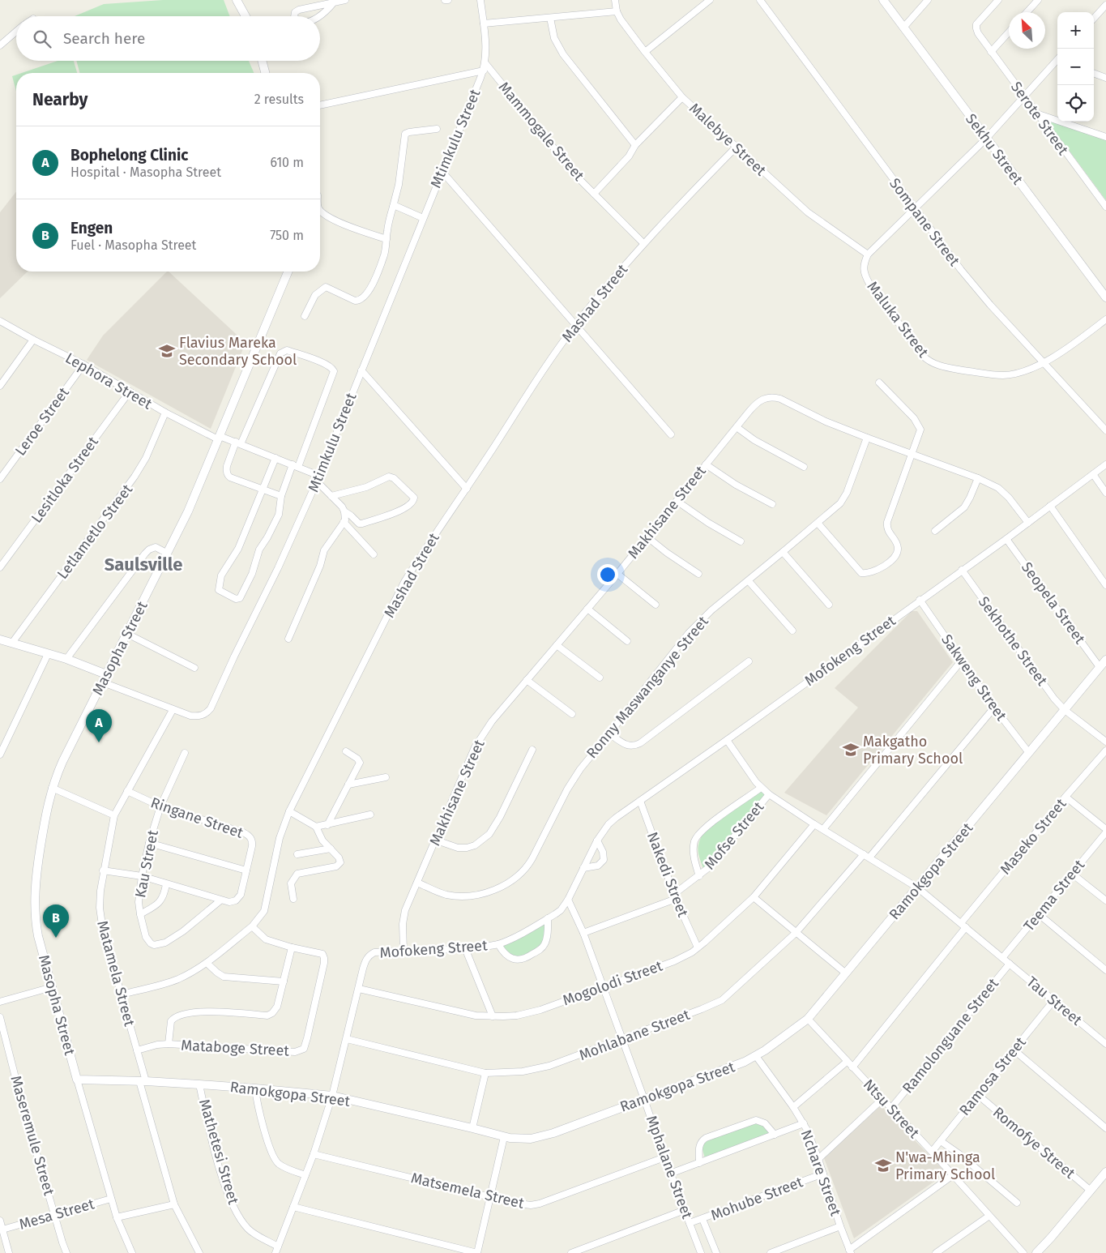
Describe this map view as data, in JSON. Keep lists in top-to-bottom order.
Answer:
{
  "streets": {
    "street": [
      "Serote Street",
      "Mammogale Street",
      "Mtimkulu Street",
      "Malebye Street",
      "Sekhu Street",
      "Sompane Street",
      "Mashad Street",
      "Maluka Street",
      "Lephora Street",
      "Leroe Street",
      "Lesitloka Street",
      "Makhisane Street",
      "Letlametlo Street",
      "Seopela Street",
      "Sekhothe Street",
      "Masopha Street",
      "Mofokeng Street",
      "Sakweng Street",
      "Ronny Maswanganye Street",
      "Ringane Street",
      "Mofse Street",
      "Maseko Street",
      "Kau Street",
      "Ramokgopa Street",
      "Nakedi Street",
      "Teema Street",
      "Matamela Street",
      "Mogolodi Street",
      "Tau Street",
      "Mohlabane Street",
      "Ramolonguane Street",
      "Mataboge Street",
      "Ramosa Street",
      "Ntsu Street",
      "Maseremule Street",
      "Romofye Street",
      "Mathetesi Street",
      "Mphalane Street",
      "Nchare Street",
      "Matsemela Street",
      "Mohube Street",
      "Mesa Street"
    ]
  },
  "crossings": [
    ["Mammogale Street", "Mtimkulu Street"],
    ["Mammogale Street", "Mashad Street"],
    ["Mtimkulu Street", "Lephora Street"],
    ["Mtimkulu Street", "Masopha Street"],
    ["Mtimkulu Street", "Matamela Street"],
    ["Malebye Street", "Mashad Street"],
    ["Malebye Street", "Maluka Street"],
    ["Sompane Street", "Maluka Street"],
    ["Mashad Street", "Matamela Street"],
    ["Mashad Street", "Mataboge Street"],
    ["Lephora Street", "Leroe Street"],
    ["Lephora Street", "Lesitloka Street"],
    ["Lephora Street", "Letlametlo Street"],
    ["Lephora Street", "Masopha Street"],
    ["Makhisane Street", "Mofokeng Street"],
    ["Makhisane Street", "Ronny Maswanganye Street"],
    ["Seopela Street", "Mofokeng Street"],
    ["Seopela Street", "Ramokgopa Street"],
    ["Sekhothe Street", "Mofokeng Street"],
    ["Sekhothe Street", "Ramokgopa Street"],
    ["Masopha Street", "Ramokgopa Street"],
    ["Masopha Street", "Mesa Street"],
    ["Mofokeng Street", "Sakweng Street"],
    ["Mofokeng Street", "Nakedi Street"],
    ["Mofokeng Street", "Mogolodi Street"],
    ["Mofokeng Street", "Tau Street"],
    ["Mofokeng Street", "Mphalane Street"],
    ["Sakweng Street", "Ramokgopa Street"],
    ["Sakweng Street", "Mohlabane Street"],
    ["Ringane Street", "Kau Street"],
    ["Ringane Street", "Matamela Street"],
    ["Mofse Street", "Nakedi Street"],
    ["Mofse Street", "Tau Street"],
    ["Mofse Street", "Mphalane Street"],
    ["Maseko Street", "Tau Street"],
    ["Maseko Street", "Ntsu Street"],
    ["Ramokgopa Street", "Matamela Street"],
    ["Ramokgopa Street", "Tau Street"],
    ["Ramokgopa Street", "Ntsu Street"],
    ["Ramokgopa Street", "Mathetesi Street"],
    ["Ramokgopa Street", "Mphalane Street"],
    ["Ramokgopa Street", "Nchare Street"],
    ["Nakedi Street", "Mogolodi Street"],
    ["Teema Street", "Tau Street"],
    ["Matamela Street", "Mataboge Street"],
    ["Mogolodi Street", "Tau Street"],
    ["Mogolodi Street", "Mphalane Street"],
    ["Tau Street", "Mohlabane Street"],
    ["Tau Street", "Ramolonguane Street"],
    ["Tau Street", "Ramosa Street"],
    ["Mohlabane Street", "Mphalane Street"],
    ["Ramolonguane Street", "Ntsu Street"],
    ["Ramosa Street", "Ntsu Street"],
    ["Ramosa Street", "Romofye Street"],
    ["Maseremule Street", "Mesa Street"],
    ["Mphalane Street", "Matsemela Street"],
    ["Mphalane Street", "Mohube Street"],
    ["Nchare Street", "Mohube Street"]
  ],
  "districts": ["Saulsville"],
  "places": {
    "school or university": ["Flavius Mareka Secondary School", "Makgatho Primary School", "N'wa-Mhinga Primary School"]
  },
  "north": "top left",
  "page": {
    "map_buttons": ["+", "−"],
    "search": "Search here",
    "heading": ["Nearby", "2 results"],
    "list": [
      {
        "mark": "A",
        "name": "Bophelong Clinic",
        "note": "Hospital · Masopha Street",
        "value": "610 m"
      },
      {
        "mark": "B",
        "name": "Engen",
        "note": "Fuel · Masopha Street",
        "value": "750 m"
      }
    ],
    "pins": ["A", "B"]
  }
}
